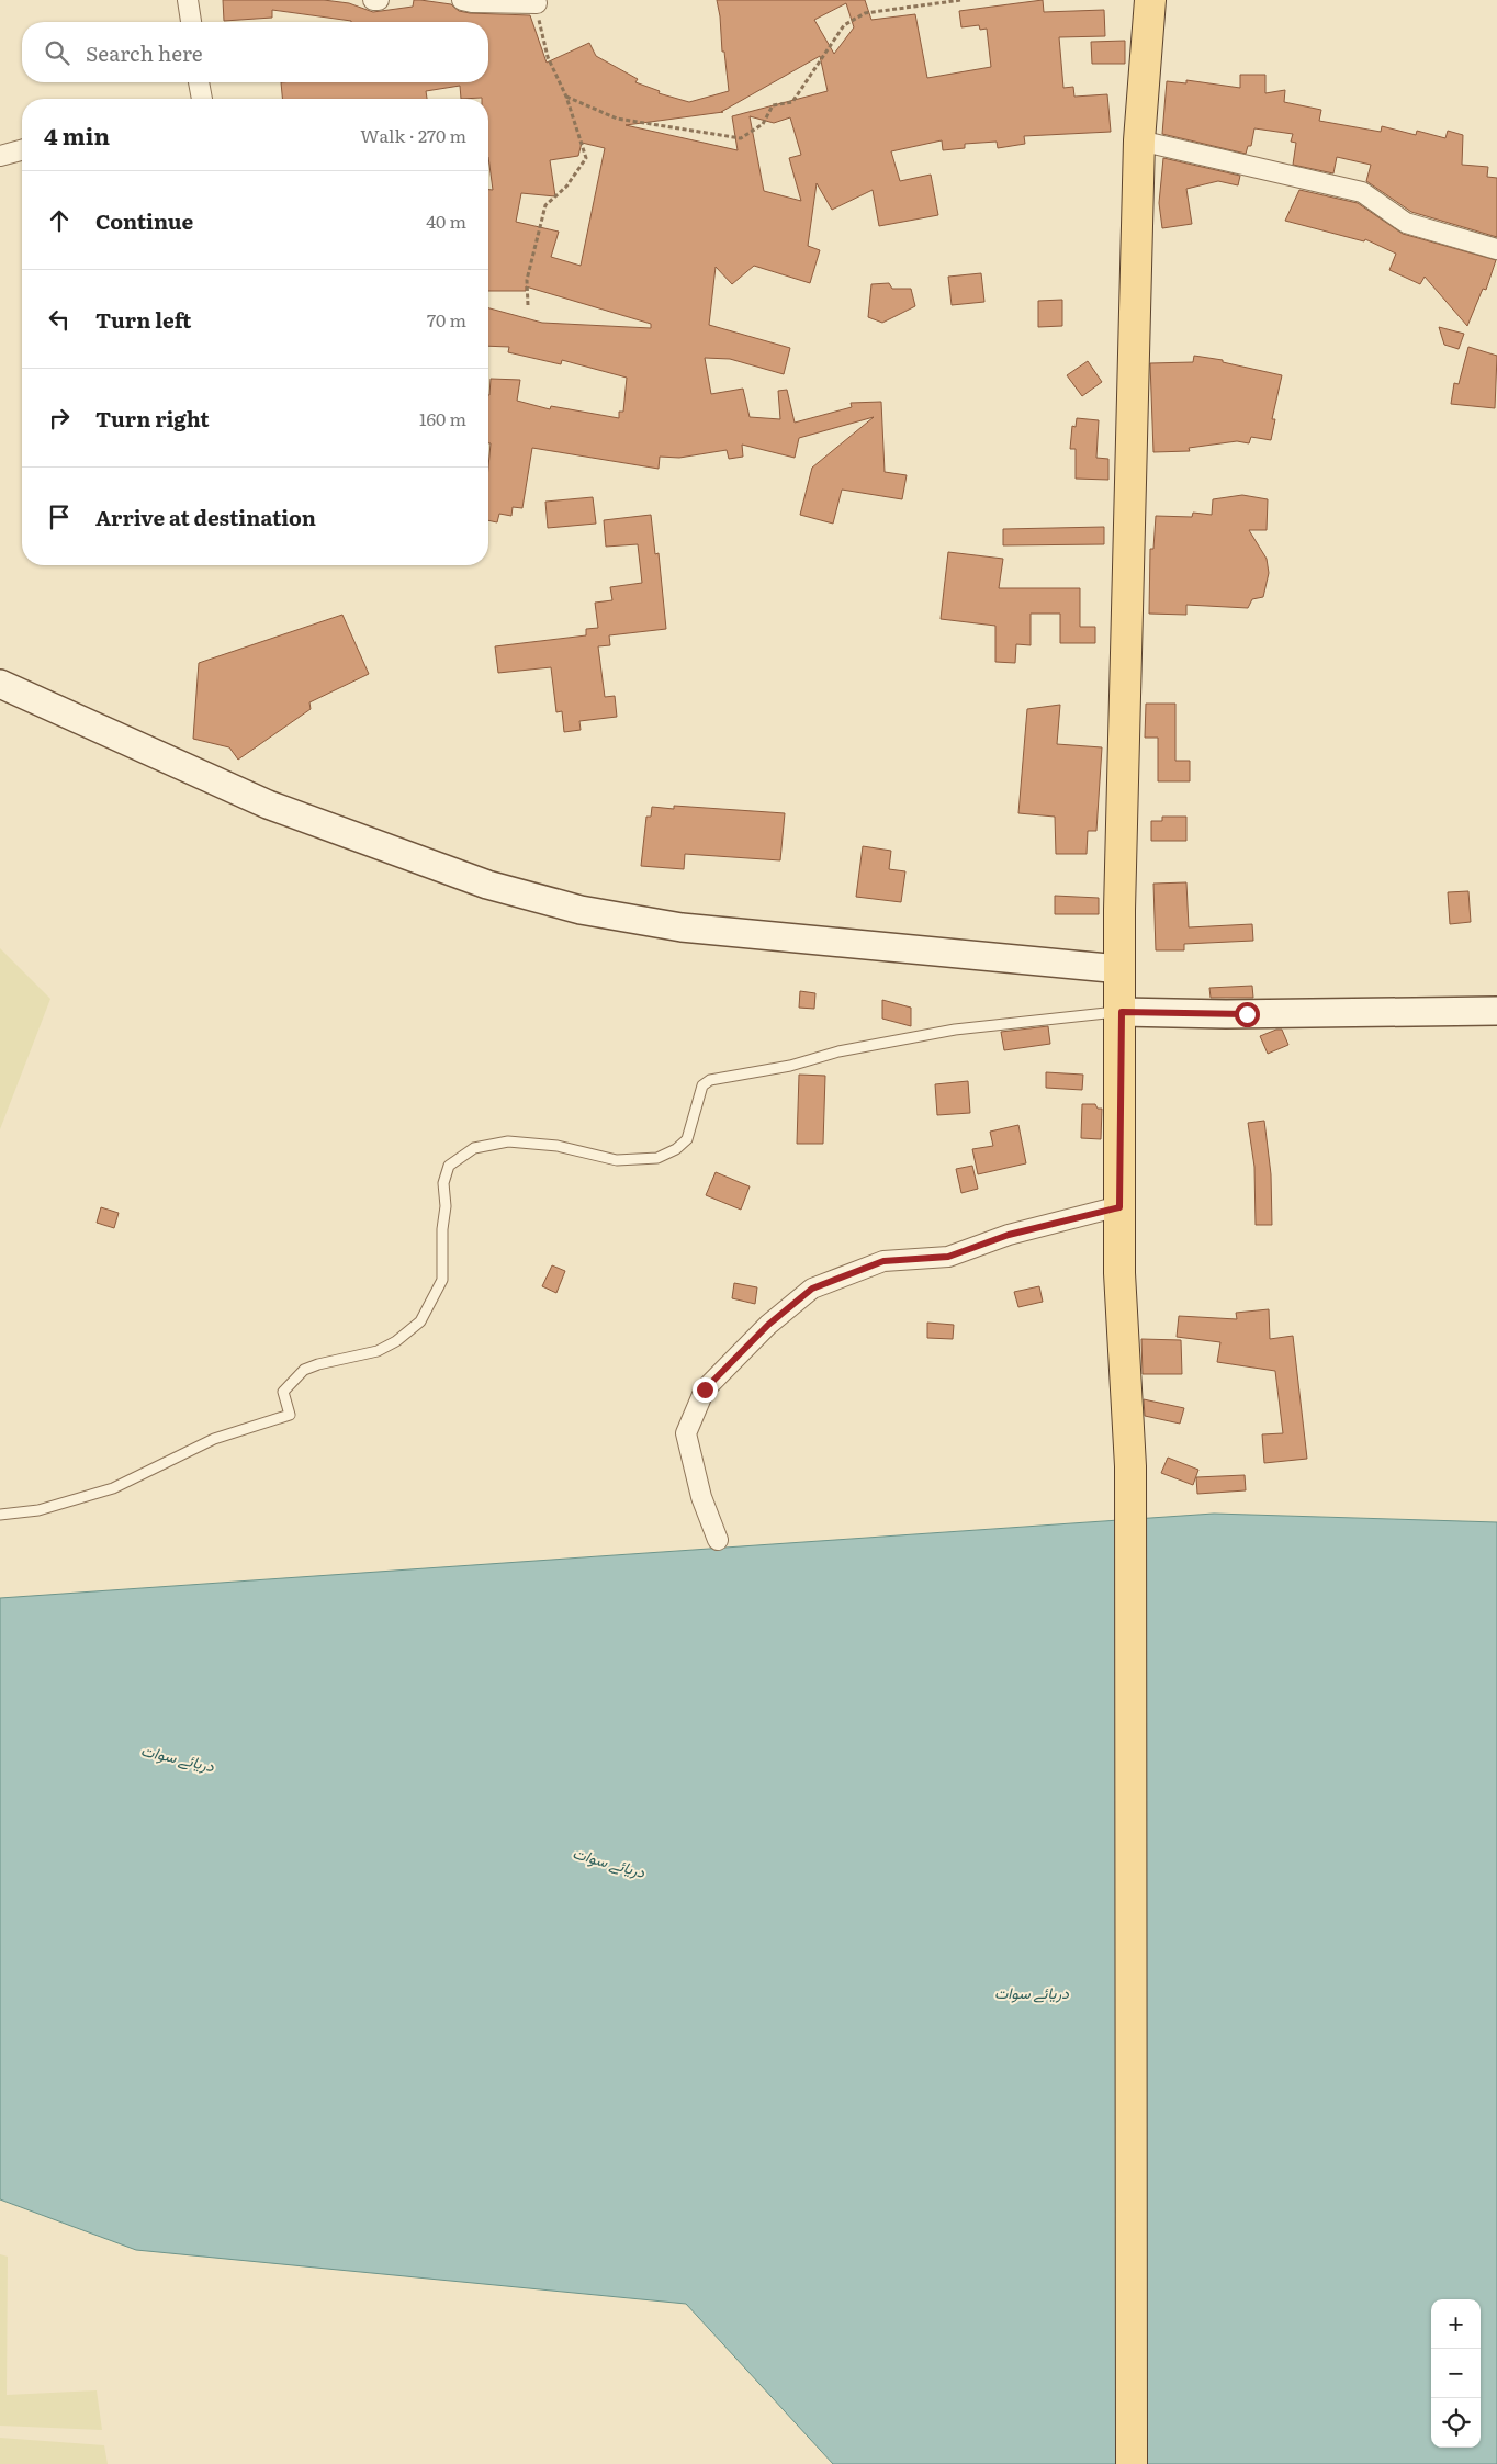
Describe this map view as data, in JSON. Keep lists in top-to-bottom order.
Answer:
{
  "water": ["دریائے سوات"],
  "page": {
    "search": "Search here",
    "heading": ["4 min", "Walk · 270 m"],
    "list": [
      ["Continue", "40 m"],
      ["Turn left", "70 m"],
      ["Turn right", "160 m"],
      "Arrive at destination"
    ],
    "map_buttons": ["+", "−"]
  }
}
